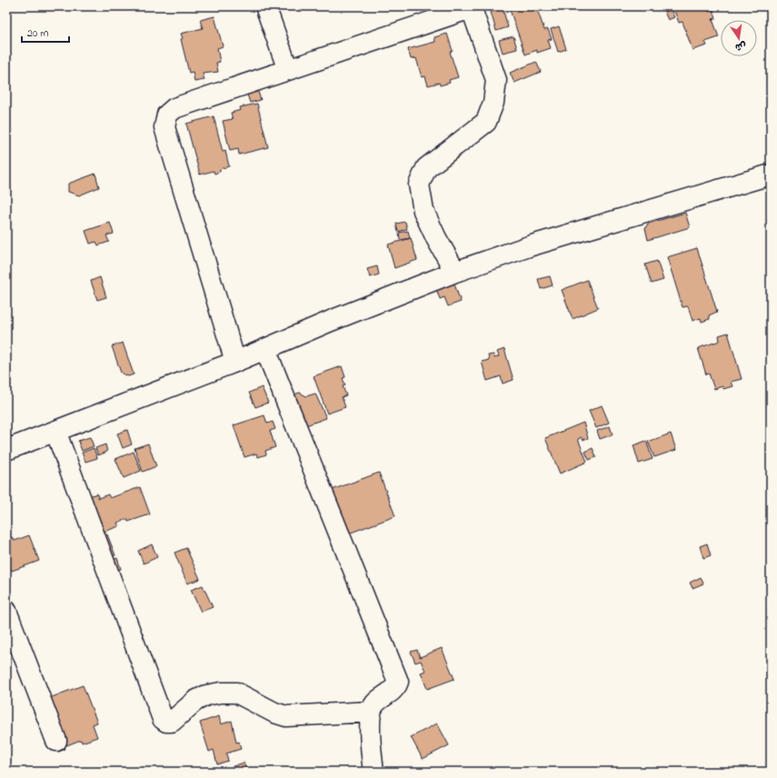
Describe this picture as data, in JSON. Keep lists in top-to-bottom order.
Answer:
{
  "scale_bar": "20 m",
  "north": "bottom"
}
